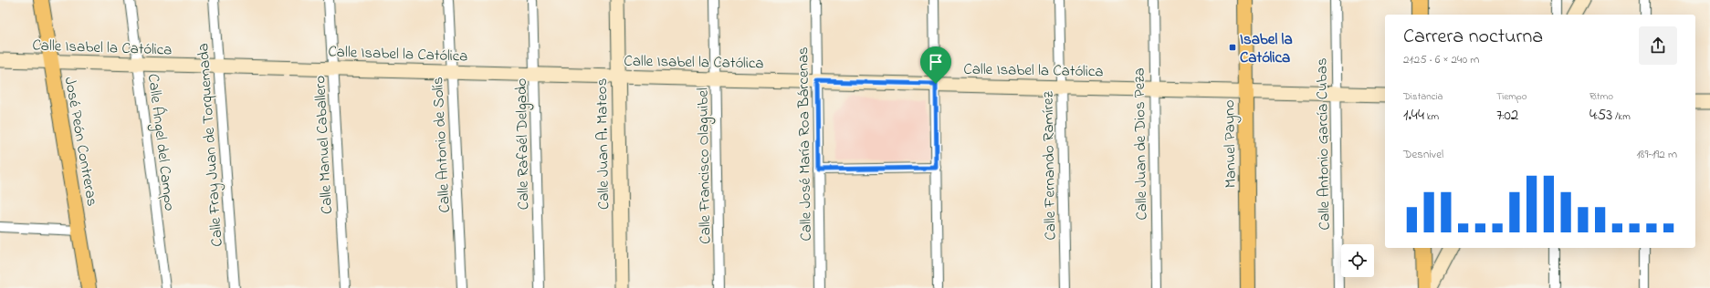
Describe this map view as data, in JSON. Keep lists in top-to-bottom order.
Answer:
{
  "streets": {
    "main road": ["José Peón Contreras", "Manuel Payno"],
    "street": [
      "Calle Isabel la Católica",
      "Calle Ángel del Campo",
      "Calle Rafaél Delgado",
      "Calle Juan A. Mateos",
      "Calle José María Roa Bárcenas",
      "Calle Juan de Dios Peza",
      "Calle Antonio García Cubas",
      "Calle Fray Juan de Torquemada",
      "Calle Manuel Caballero",
      "Calle Antonio de Solís",
      "Calle Francisco Olaguibel",
      "Calle Fernando Ramírez"
    ]
  },
  "crossings": [
    ["Calle Isabel la Católica", "José Peón Contreras"],
    ["Calle Isabel la Católica", "Calle Ángel del Campo"],
    ["Calle Isabel la Católica", "Calle Rafaél Delgado"],
    ["Calle Isabel la Católica", "Calle Juan A. Mateos"],
    ["Calle Isabel la Católica", "Calle José María Roa Bárcenas"],
    ["Calle Isabel la Católica", "Calle Juan de Dios Peza"],
    ["Calle Isabel la Católica", "Manuel Payno"],
    ["Calle Isabel la Católica", "Calle Antonio García Cubas"],
    ["Calle Isabel la Católica", "Calle Fray Juan de Torquemada"],
    ["Calle Isabel la Católica", "Calle Manuel Caballero"],
    ["Calle Isabel la Católica", "Calle Antonio de Solís"],
    ["Calle Isabel la Católica", "Calle Francisco Olaguibel"],
    ["Calle Isabel la Católica", "Calle Fernando Ramírez"]
  ],
  "places": {
    "transit": ["Isabel la Católica"]
  },
  "page": {
    "heading": ["Carrera nocturna", "21:25 · 6 × 240 m"],
    "stats": [
      ["Distancia", "1.44 km"],
      ["Tiempo", "7:02"],
      ["Ritmo", "4:53 /km"]
    ],
    "chart": ["Desnivel", "189–192 m"]
  }
}
